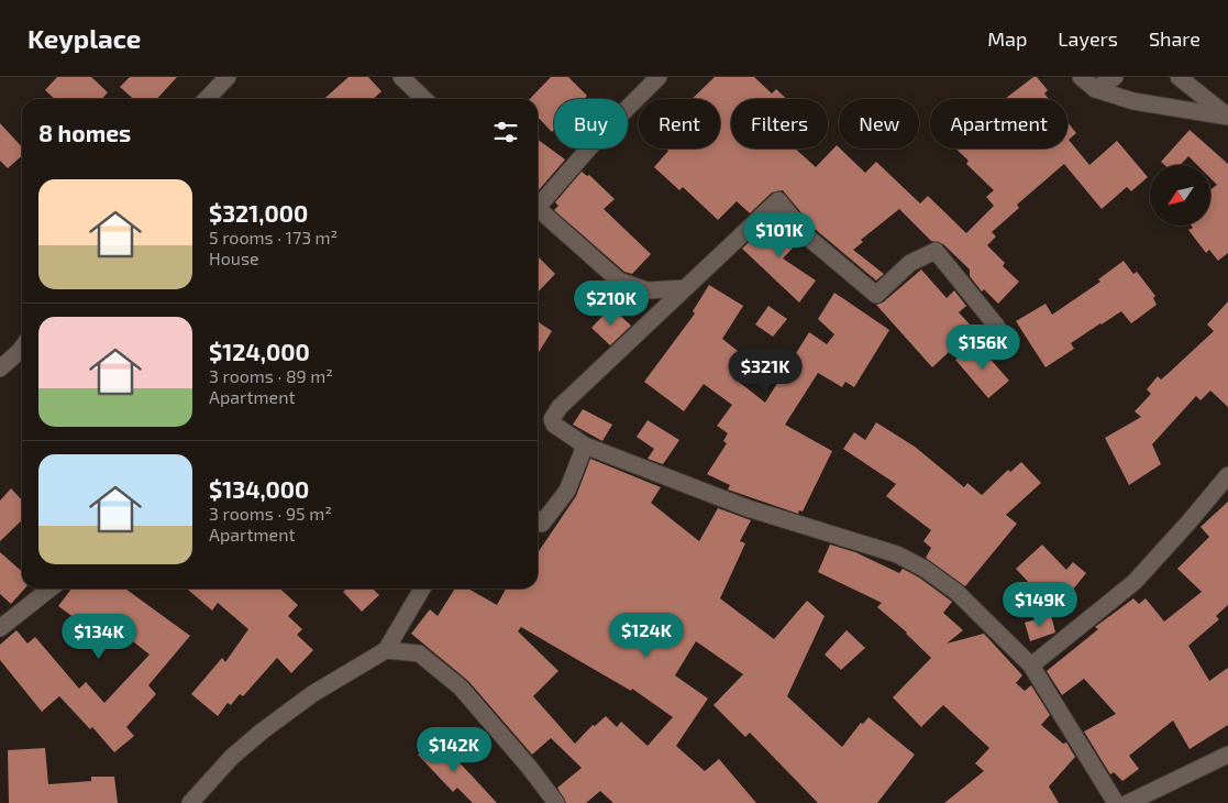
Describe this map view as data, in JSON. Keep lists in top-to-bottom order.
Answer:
{
  "north": "bottom left",
  "page": {
    "header": "Keyplace",
    "nav": ["Map", "Layers", "Share"],
    "chip": [
      "Buy",
      "Rent",
      "Filters",
      "New",
      "Apartment"
    ],
    "heading": "8 homes",
    "list": [
      {
        "name": "$321,000",
        "note": "5 rooms · 173 m² · House"
      },
      {
        "name": "$124,000",
        "note": "3 rooms · 89 m² · Apartment"
      },
      {
        "name": "$134,000",
        "note": "3 rooms · 95 m² · Apartment"
      }
    ],
    "price": [
      "$101K",
      "$210K",
      "$156K",
      "$321K",
      "$149K",
      "$124K",
      "$134K",
      "$142K"
    ]
  }
}
